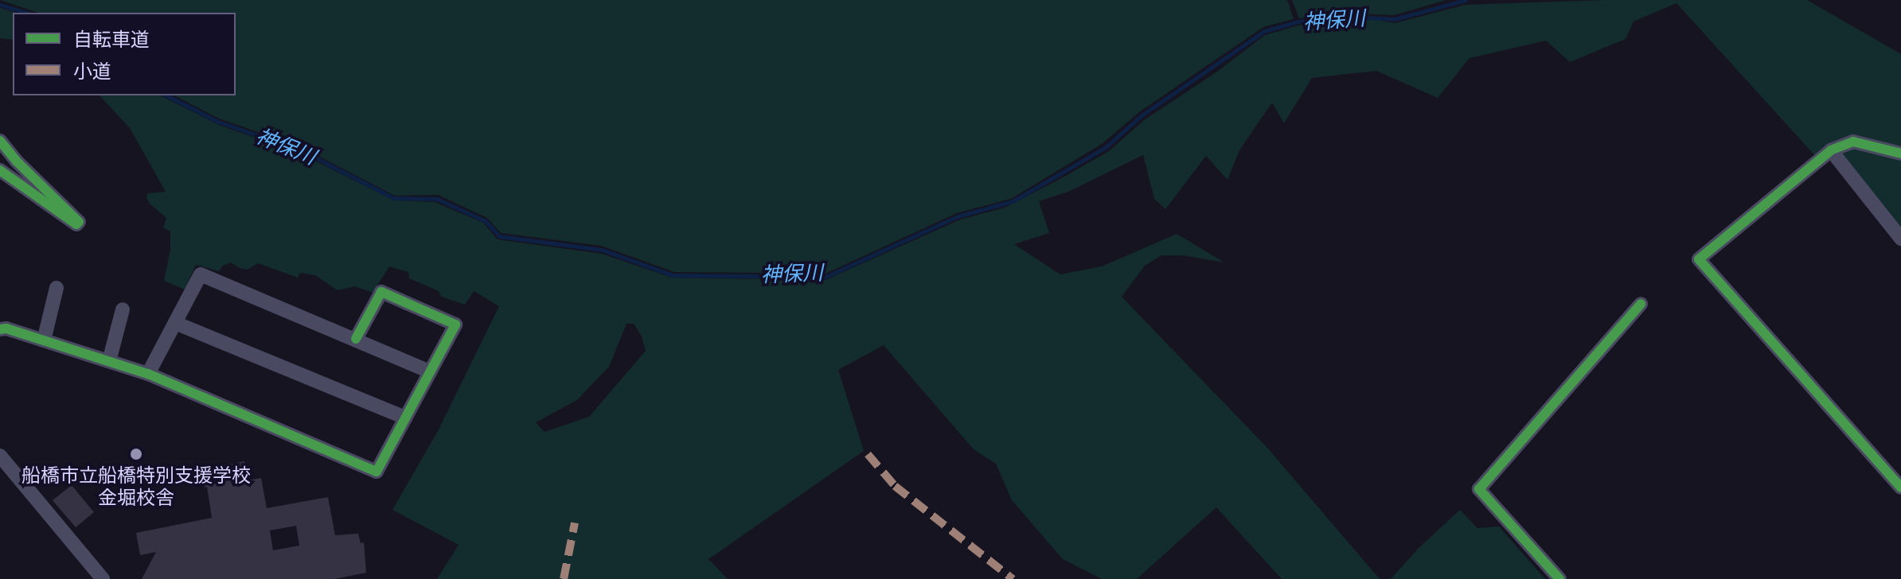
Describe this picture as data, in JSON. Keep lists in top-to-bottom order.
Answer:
{
  "water": ["神保川"],
  "places": ["船橋市立船橋特別支援学校 金堀校舎"],
  "legend": ["自転車道", "小道"]
}
